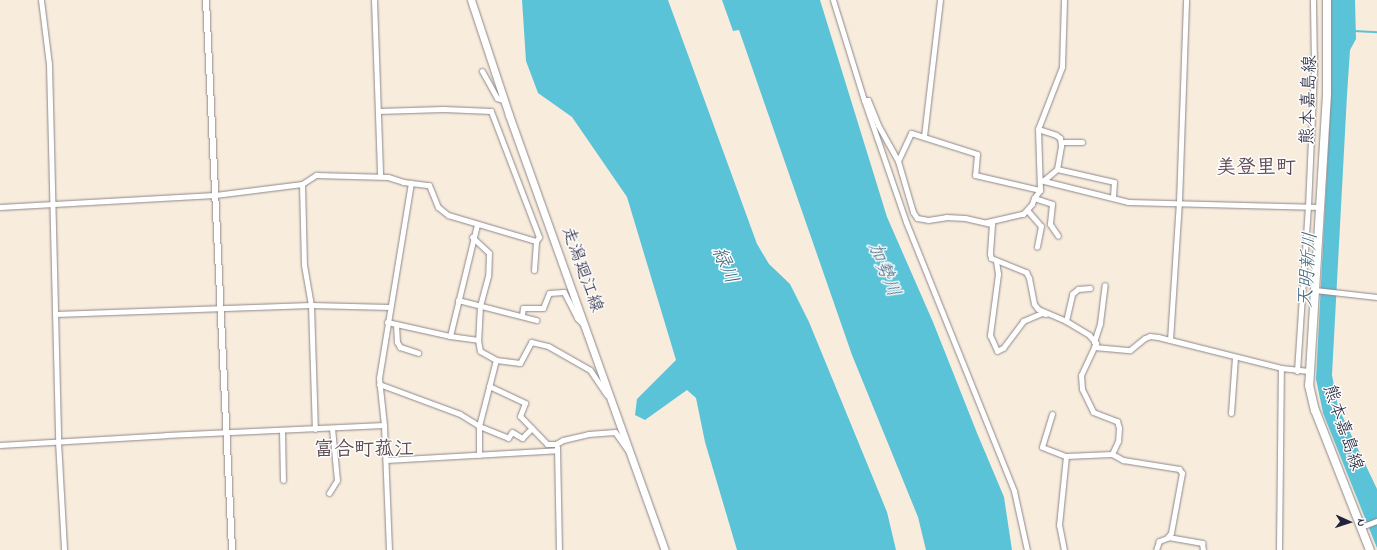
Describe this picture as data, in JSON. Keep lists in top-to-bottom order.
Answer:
{
  "streets": {
    "main road": ["熊本嘉島線", "走潟廻江線"]
  },
  "districts": ["美登里町", "富合町菰江"],
  "water": ["緑川", "加勢川", "天明新川"],
  "north": "right"
}
